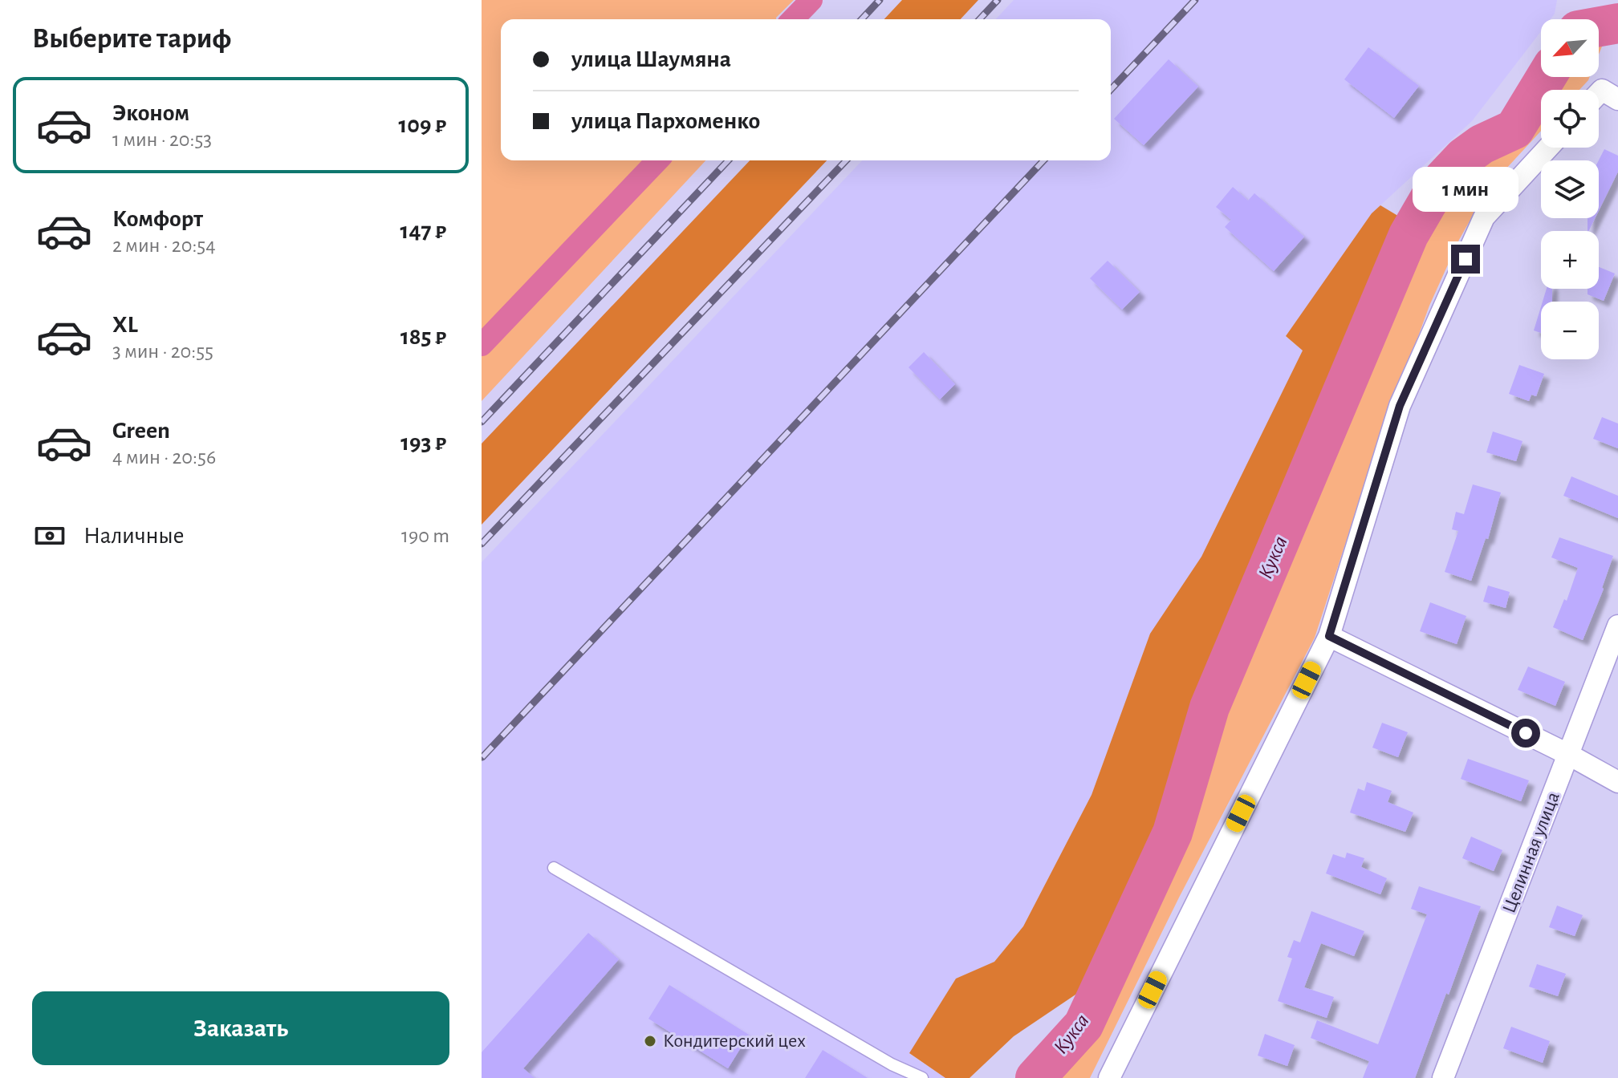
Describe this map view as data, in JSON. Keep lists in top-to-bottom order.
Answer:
{
  "streets": {
    "street": ["Целинная улица"]
  },
  "water": ["Кукса"],
  "places": ["Кондитерский цех"],
  "north": "bottom left",
  "page": {
    "heading": "Выберите тариф",
    "map_buttons": ["+", "−"],
    "banner": ["улица Шаумяна", "улица Пархоменко"],
    "list": [
      {
        "name": "Эконом",
        "note": "1 мин · 20:53",
        "value": "109 ₽"
      },
      {
        "name": "Комфорт",
        "note": "2 мин · 20:54",
        "value": "147 ₽"
      },
      {
        "name": "XL",
        "note": "3 мин · 20:55",
        "value": "185 ₽"
      },
      {
        "name": "Green",
        "note": "4 мин · 20:56",
        "value": "193 ₽"
      }
    ],
    "bubble": "1 мин",
    "pay": ["Наличные", "190 m"],
    "buttons": "Заказать"
  }
}
